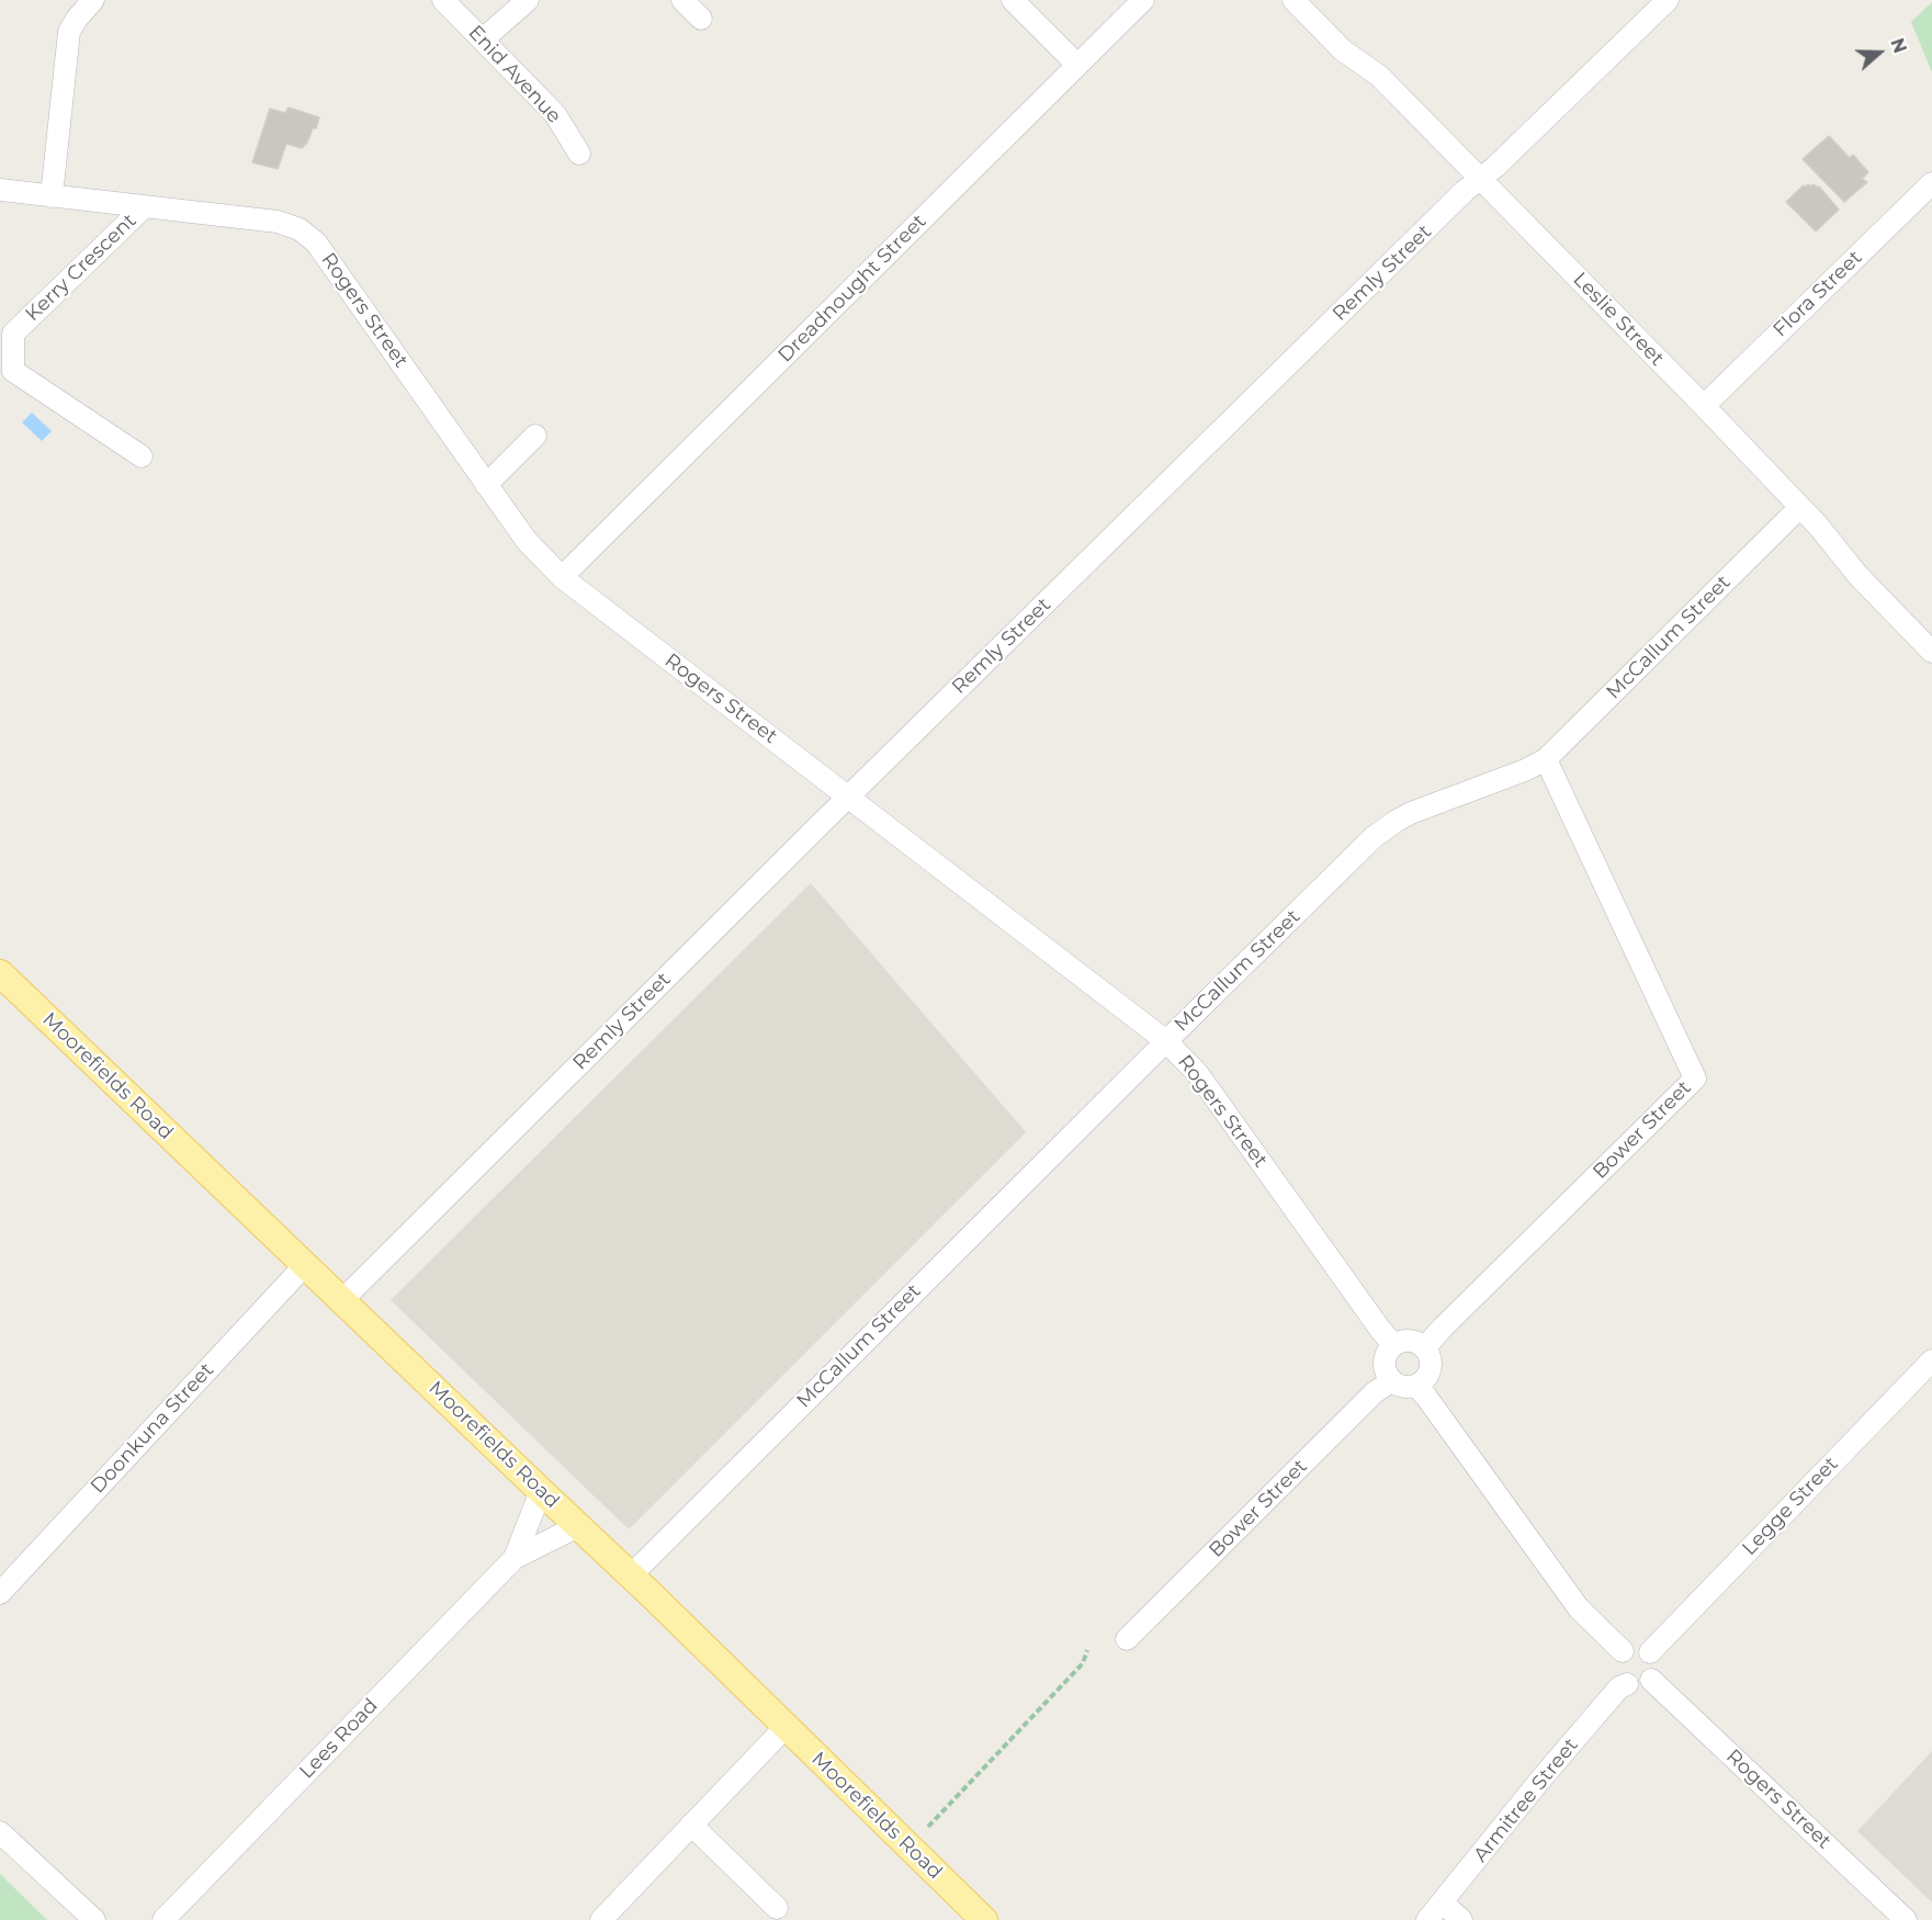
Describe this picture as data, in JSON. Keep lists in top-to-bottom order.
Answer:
{
  "streets": {
    "main road": ["Moorefields Road"],
    "street": [
      "Enid Avenue",
      "Kerry Crescent",
      "Remly Street",
      "Dreadnought Street",
      "Flora Street",
      "Rogers Street",
      "Leslie Street",
      "McCallum Street",
      "Bower Street",
      "Doonkuna Street",
      "Legge Street",
      "Lees Road",
      "Armitree Street"
    ]
  },
  "crossings": [
    ["Kerry Crescent", "Rogers Street"],
    ["Remly Street", "Rogers Street"],
    ["Remly Street", "Leslie Street"],
    ["Remly Street", "Moorefields Road"],
    ["Dreadnought Street", "Rogers Street"],
    ["Flora Street", "Leslie Street"],
    ["Rogers Street", "McCallum Street"],
    ["Rogers Street", "Bower Street"],
    ["Rogers Street", "Legge Street"],
    ["Rogers Street", "Armitree Street"],
    ["Leslie Street", "McCallum Street"],
    ["McCallum Street", "Moorefields Road"],
    ["McCallum Street", "Bower Street"],
    ["Moorefields Road", "Doonkuna Street"],
    ["Moorefields Road", "Lees Road"],
    ["Legge Street", "Armitree Street"]
  ],
  "north": "right"
}
